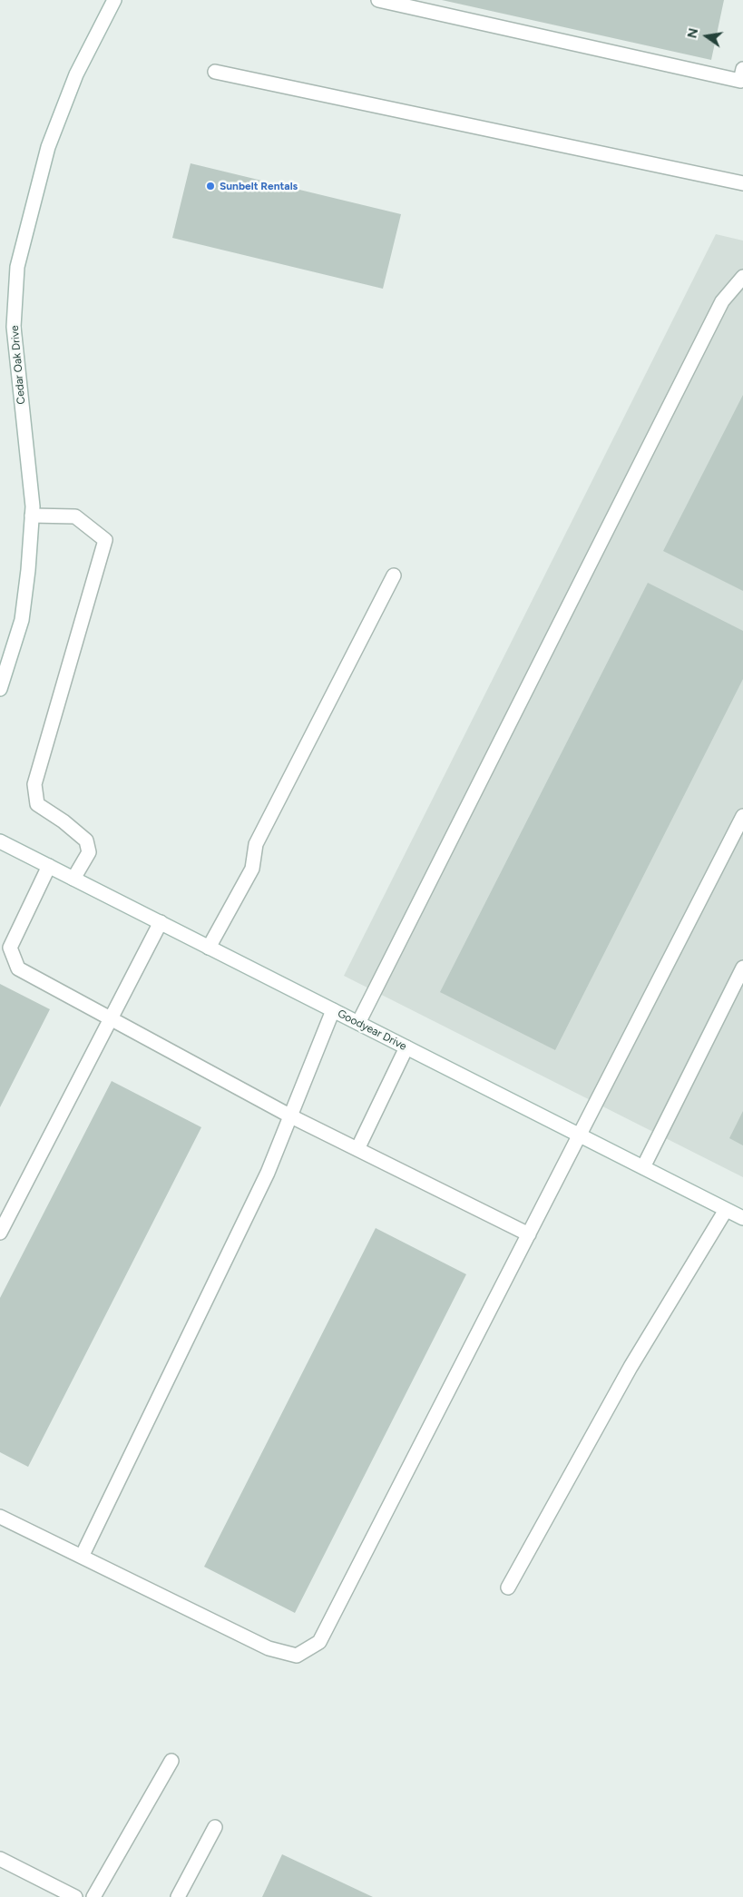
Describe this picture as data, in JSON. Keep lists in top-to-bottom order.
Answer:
{
  "streets": {
    "street": ["Cedar Oak Drive", "Goodyear Drive"]
  },
  "places": ["Sunbelt Rentals"],
  "north": "left"
}
